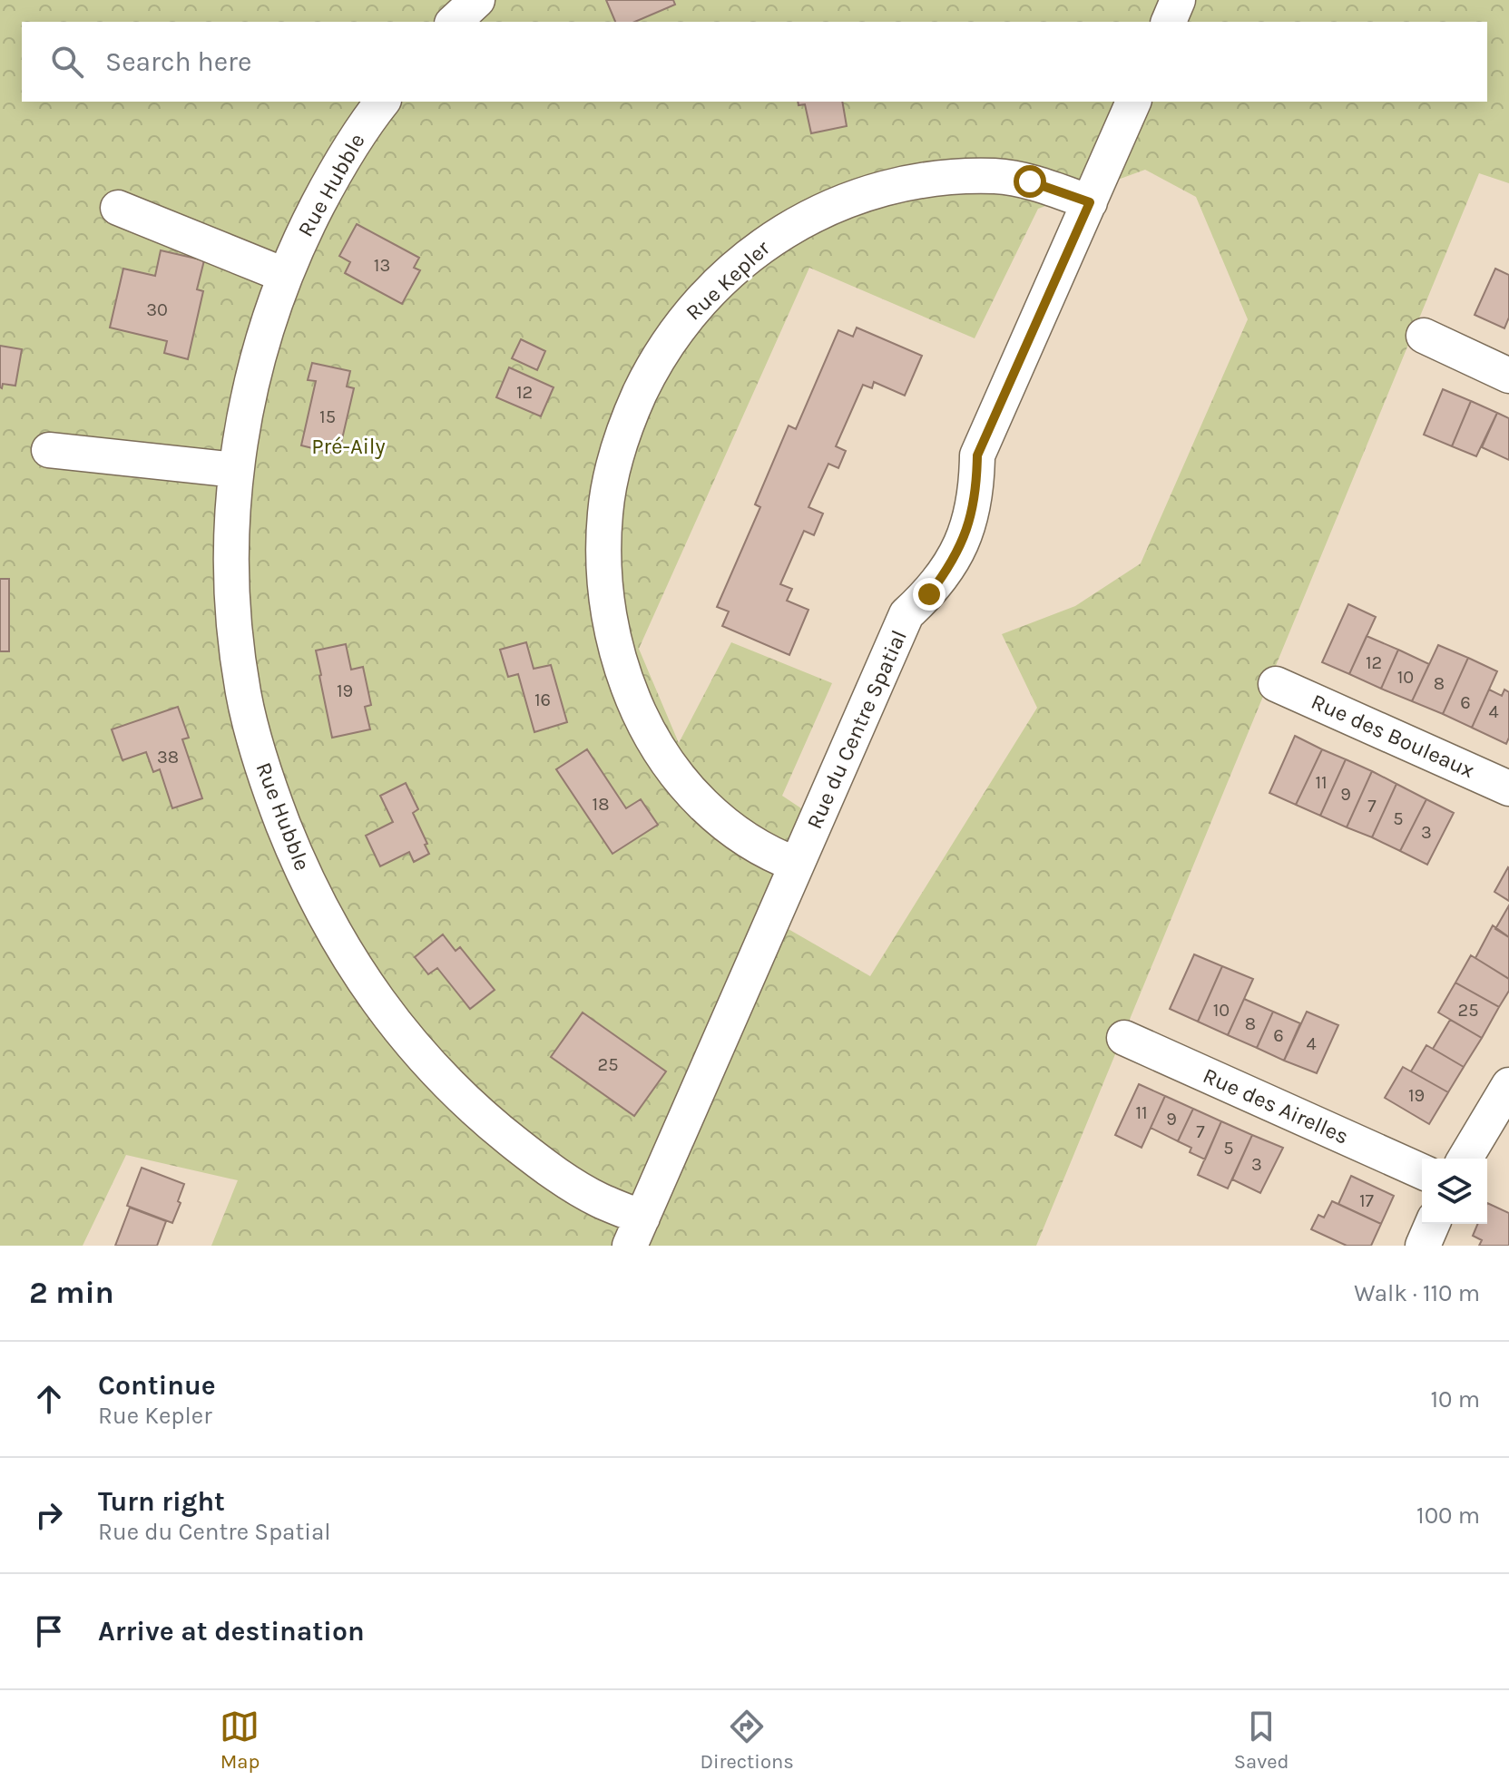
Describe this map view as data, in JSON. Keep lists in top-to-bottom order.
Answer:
{
  "streets": {
    "street": [
      "Rue Hubble",
      "Rue Kepler",
      "Rue du Centre Spatial",
      "Rue des Bouleaux",
      "Rue des Airelles"
    ]
  },
  "crossings": [
    ["Rue Hubble", "Rue du Centre Spatial"],
    ["Rue Kepler", "Rue du Centre Spatial"]
  ],
  "parks": ["Pré-Aily"],
  "house_numbers": [
    "13",
    "30",
    "12",
    "15",
    "12",
    "10",
    "8",
    "19",
    "16",
    "6",
    "4",
    "38",
    "11",
    "9",
    "18",
    "7",
    "5",
    "3",
    "10",
    "25",
    "8",
    "6",
    "4",
    "25",
    "19",
    "11",
    "9",
    "7",
    "5",
    "3",
    "17"
  ],
  "page": {
    "search": "Search here",
    "heading": ["2 min", "Walk · 110 m"],
    "list": [
      ["Continue", "Rue Kepler", "10 m"],
      ["Turn right", "Rue du Centre Spatial", "100 m"],
      "Arrive at destination"
    ],
    "nav": ["Map", "Directions", "Saved"]
  }
}
